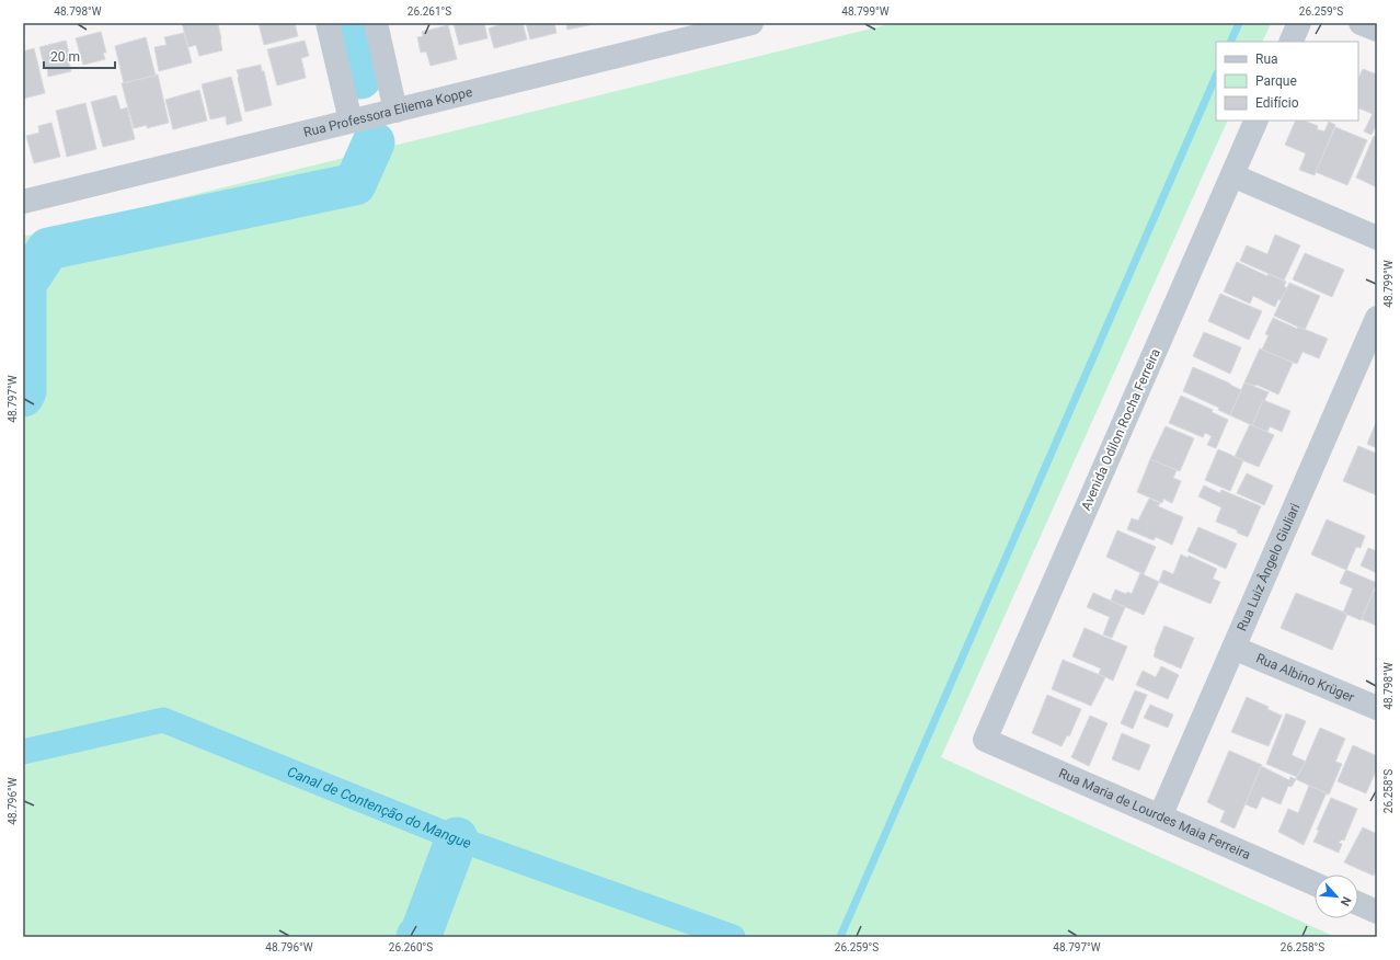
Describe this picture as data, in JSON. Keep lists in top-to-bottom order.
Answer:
{
  "streets": {
    "street": [
      "Rua Professora Eliema Koppe",
      "Avenida Odilon Rocha Ferreira",
      "Rua Luiz Ângelo Giuliari",
      "Rua Albino Krüger",
      "Rua Maria de Lourdes Maia Ferreira"
    ]
  },
  "crossings": [
    ["Avenida Odilon Rocha Ferreira", "Rua Maria de Lourdes Maia Ferreira"],
    ["Rua Luiz Ângelo Giuliari", "Rua Albino Krüger"],
    ["Rua Luiz Ângelo Giuliari", "Rua Maria de Lourdes Maia Ferreira"]
  ],
  "water": ["Canal de Contenção do Mangue"],
  "legend": ["Rua", "Parque", "Edifício"],
  "scale_bar": "20 m",
  "north": "bottom right",
  "coordinates": [
    "48.798°W",
    "26.261°S",
    "48.799°W",
    "26.259°S",
    "48.797°W",
    "26.258°S",
    "48.796°W",
    "26.260°S"
  ]
}
